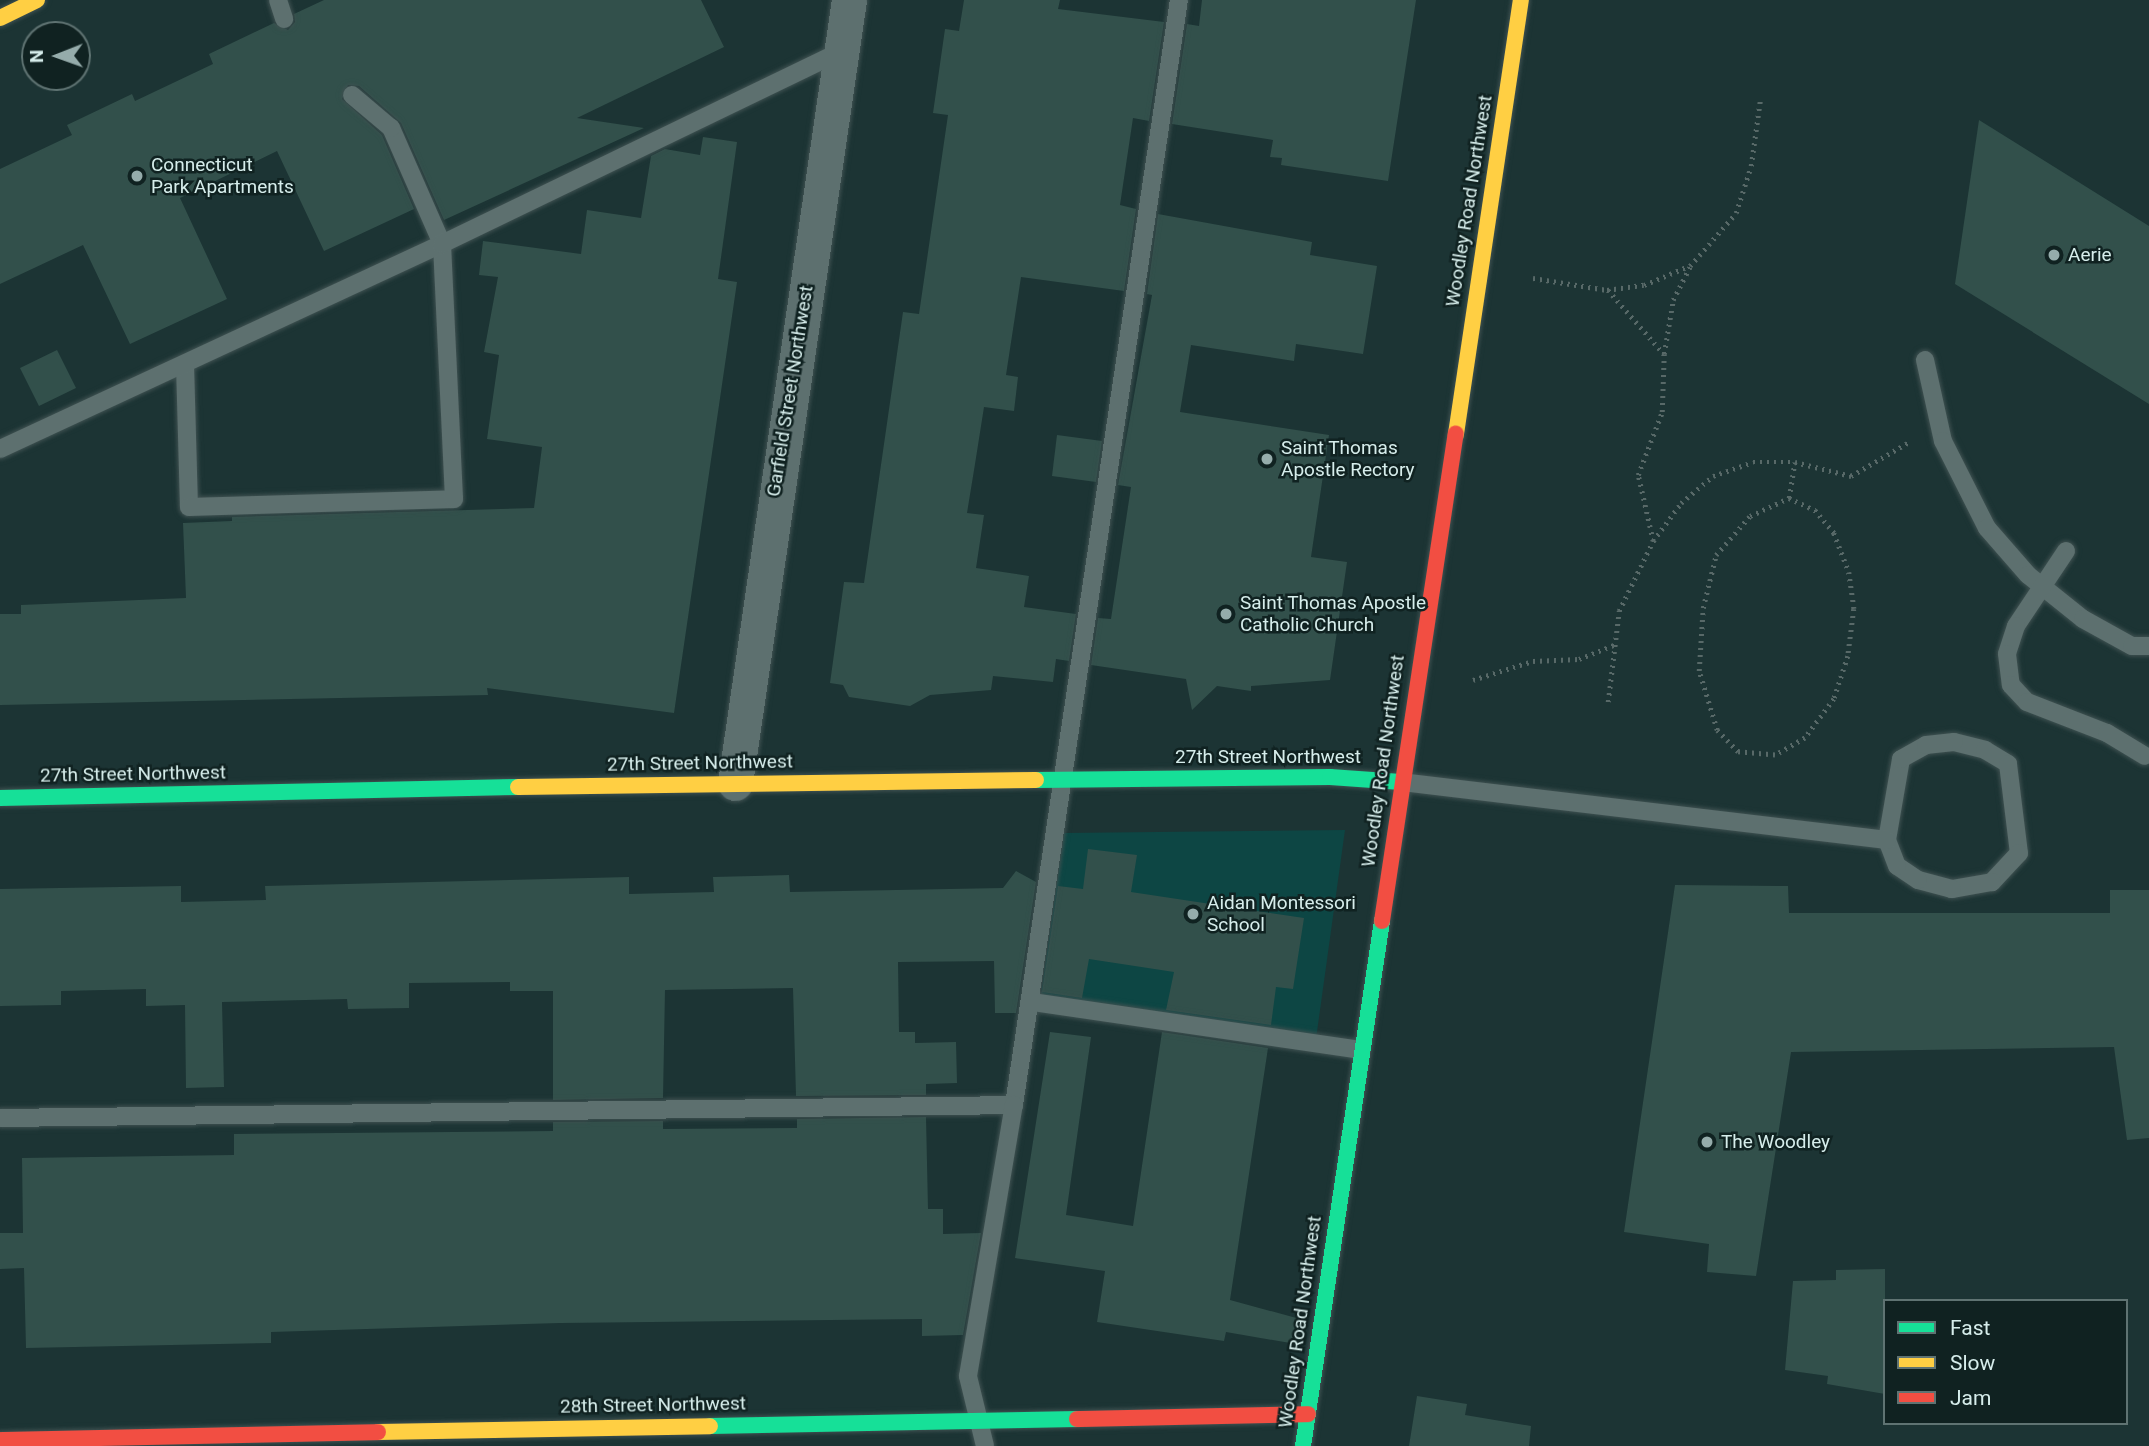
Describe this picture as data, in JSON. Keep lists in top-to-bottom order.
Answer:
{
  "streets": {
    "street": [
      "Woodley Road Northwest",
      "Garfield Street Northwest",
      "27th Street Northwest",
      "28th Street Northwest"
    ]
  },
  "crossings": [
    ["Woodley Road Northwest", "27th Street Northwest"],
    ["Woodley Road Northwest", "28th Street Northwest"],
    ["Garfield Street Northwest", "27th Street Northwest"]
  ],
  "places": [
    "Connecticut Park Apartments",
    "Aerie",
    "Saint Thomas Apostle Rectory",
    "Saint Thomas Apostle Catholic Church",
    "Aidan Montessori School",
    "The Woodley"
  ],
  "legend": ["Fast", "Slow", "Jam"],
  "north": "left"
}
